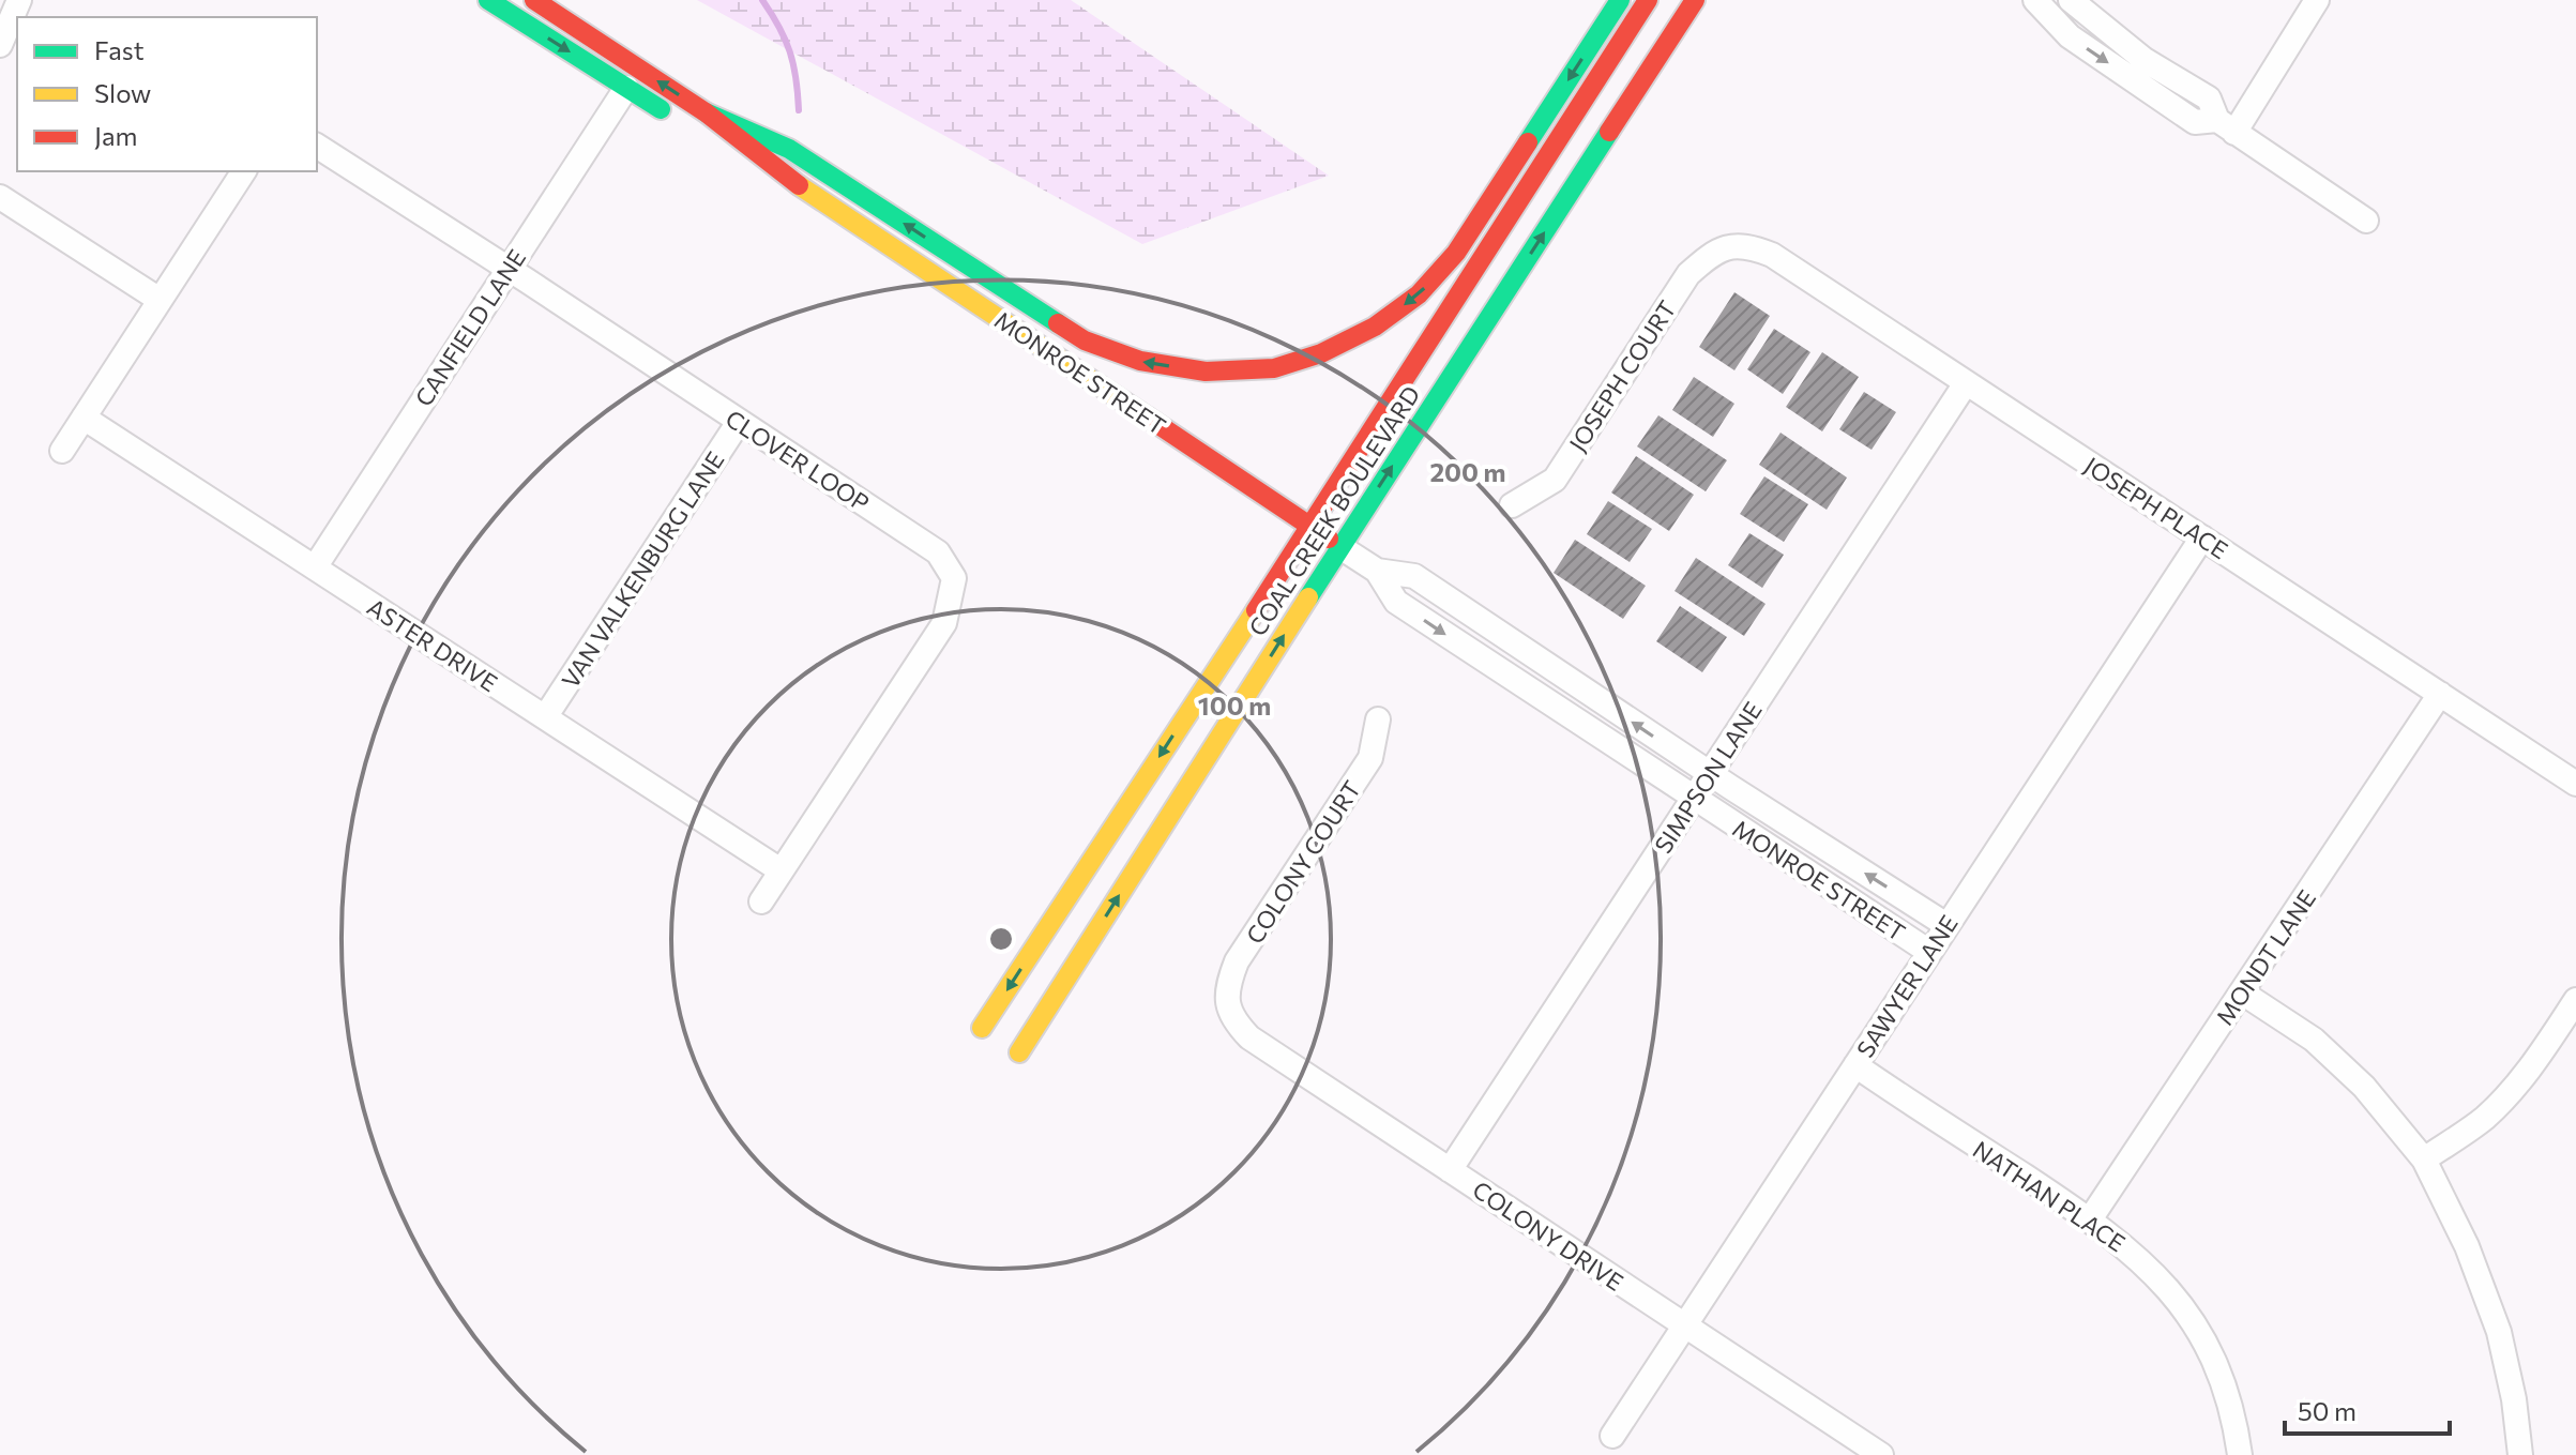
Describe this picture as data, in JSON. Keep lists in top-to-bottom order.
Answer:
{
  "streets": {
    "main road": ["MONROE STREET", "COAL CREEK BOULEVARD"],
    "street": [
      "CANFIELD LANE",
      "JOSEPH COURT",
      "CLOVER LOOP",
      "JOSEPH PLACE",
      "VAN VALKENBURG LANE",
      "ASTER DRIVE",
      "SIMPSON LANE",
      "COLONY COURT",
      "MONDT LANE",
      "SAWYER LANE",
      "NATHAN PLACE",
      "COLONY DRIVE"
    ]
  },
  "crossings": [
    ["CANFIELD LANE", "CLOVER LOOP"],
    ["CANFIELD LANE", "ASTER DRIVE"],
    ["MONROE STREET", "COAL CREEK BOULEVARD"],
    ["MONROE STREET", "SIMPSON LANE"],
    ["MONROE STREET", "SAWYER LANE"],
    ["JOSEPH COURT", "JOSEPH PLACE"],
    ["CLOVER LOOP", "VAN VALKENBURG LANE"],
    ["CLOVER LOOP", "ASTER DRIVE"],
    ["JOSEPH PLACE", "SIMPSON LANE"],
    ["JOSEPH PLACE", "MONDT LANE"],
    ["JOSEPH PLACE", "SAWYER LANE"],
    ["VAN VALKENBURG LANE", "ASTER DRIVE"],
    ["SIMPSON LANE", "COLONY DRIVE"],
    ["COLONY COURT", "COLONY DRIVE"],
    ["MONDT LANE", "NATHAN PLACE"],
    ["SAWYER LANE", "NATHAN PLACE"],
    ["SAWYER LANE", "COLONY DRIVE"]
  ],
  "legend": ["Fast", "Slow", "Jam"],
  "scale_bar": "50 m",
  "rings": ["200 m", "100 m"]
}
